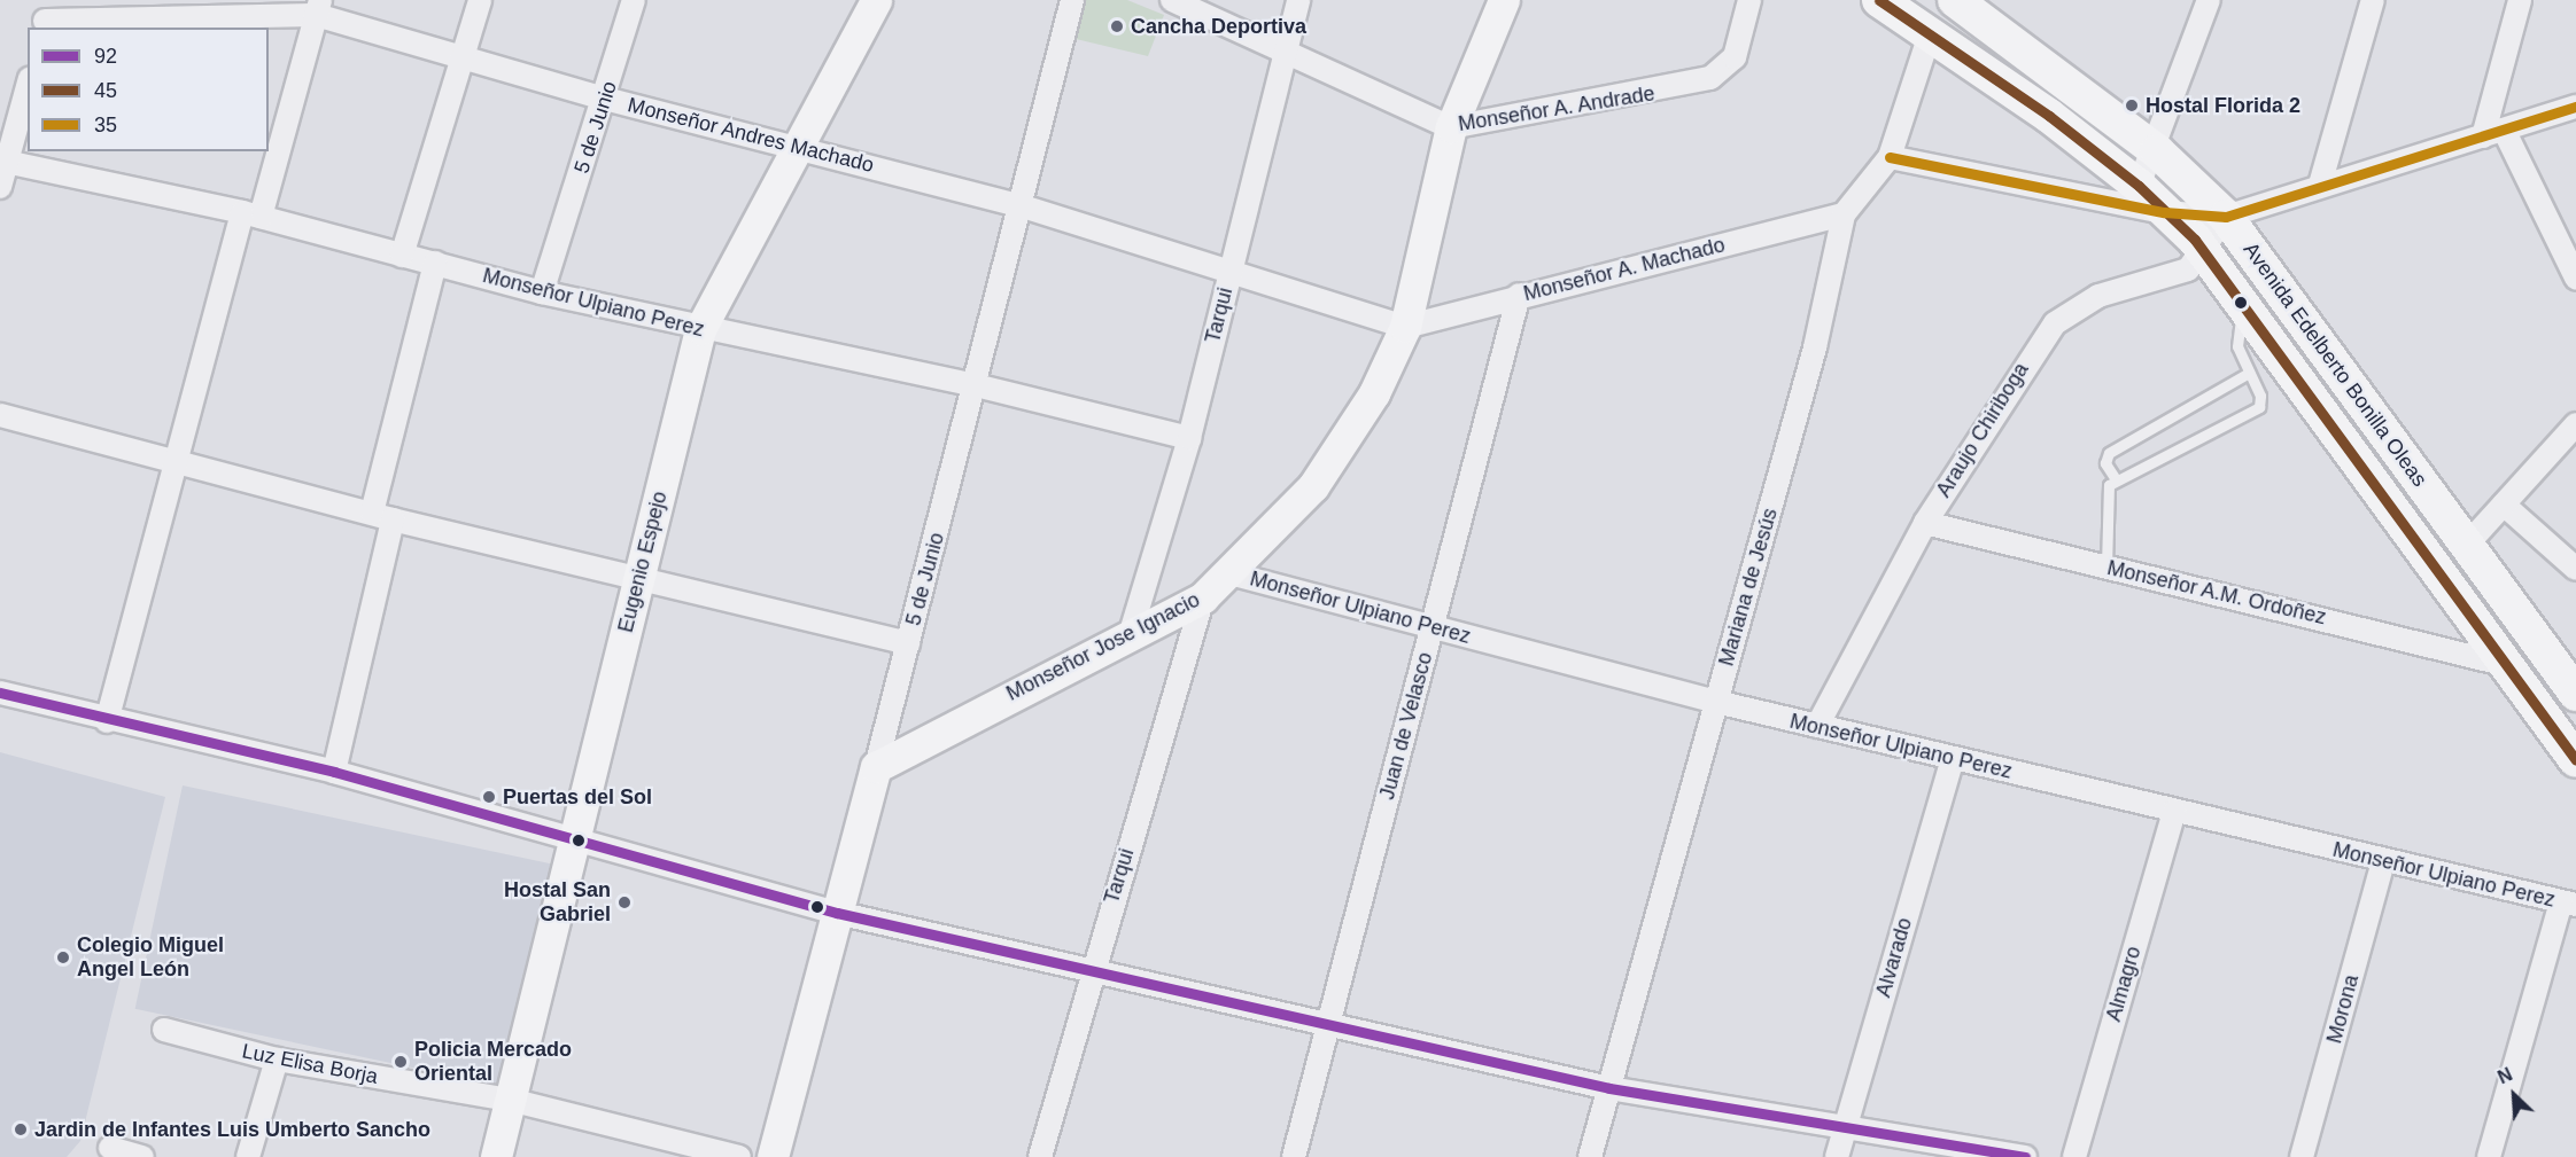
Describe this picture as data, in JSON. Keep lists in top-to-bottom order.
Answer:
{
  "streets": {
    "main road": ["Avenida Edelberto Bonilla Oleas"],
    "street": [
      "Monseñor A. Andrade",
      "5 de Junio",
      "Monseñor Andres Machado",
      "Monseñor A. Machado",
      "Monseñor Ulpiano Perez",
      "Tarqui",
      "Araujo Chiriboga",
      "Eugenio Espejo",
      "Mariana de Jesús",
      "Monseñor A.M. Ordoñez",
      "Monseñor Jose Ignacio",
      "Juan de Velasco",
      "Alvarado",
      "Almagro",
      "Morona",
      "Luz Elisa Borja"
    ]
  },
  "crossings": [
    ["Monseñor A. Andrade", "Tarqui"],
    ["Monseñor A. Andrade", "Monseñor Jose Ignacio"],
    ["5 de Junio", "Monseñor Andres Machado"],
    ["5 de Junio", "Monseñor Ulpiano Perez"],
    ["5 de Junio", "Monseñor Jose Ignacio"],
    ["Monseñor Andres Machado", "Monseñor A. Machado"],
    ["Monseñor Andres Machado", "Tarqui"],
    ["Monseñor Andres Machado", "Eugenio Espejo"],
    ["Monseñor Andres Machado", "Monseñor Jose Ignacio"],
    ["Monseñor A. Machado", "Mariana de Jesús"],
    ["Monseñor A. Machado", "Monseñor Jose Ignacio"],
    ["Monseñor A. Machado", "Juan de Velasco"],
    ["Monseñor Ulpiano Perez", "Tarqui"],
    ["Monseñor Ulpiano Perez", "Araujo Chiriboga"],
    ["Monseñor Ulpiano Perez", "Eugenio Espejo"],
    ["Monseñor Ulpiano Perez", "Mariana de Jesús"],
    ["Monseñor Ulpiano Perez", "Monseñor Jose Ignacio"],
    ["Monseñor Ulpiano Perez", "Juan de Velasco"],
    ["Monseñor Ulpiano Perez", "Alvarado"],
    ["Monseñor Ulpiano Perez", "Almagro"],
    ["Monseñor Ulpiano Perez", "Morona"],
    ["Tarqui", "Monseñor Jose Ignacio"],
    ["Avenida Edelberto Bonilla Oleas", "Araujo Chiriboga"],
    ["Avenida Edelberto Bonilla Oleas", "Mariana de Jesús"],
    ["Avenida Edelberto Bonilla Oleas", "Monseñor A.M. Ordoñez"],
    ["Araujo Chiriboga", "Monseñor A.M. Ordoñez"],
    ["Eugenio Espejo", "Luz Elisa Borja"]
  ],
  "places": [
    "Cancha Deportiva",
    "Hostal Florida 2",
    "Puertas del Sol",
    "Hostal San Gabriel",
    "Colegio Miguel Angel León",
    "Policia Mercado Oriental",
    "Jardin de Infantes Luis Umberto Sancho"
  ],
  "lines": ["transit line 45", "transit line 35", "transit line 92"],
  "legend": ["92", "45", "35"],
  "north": "top left"
}
